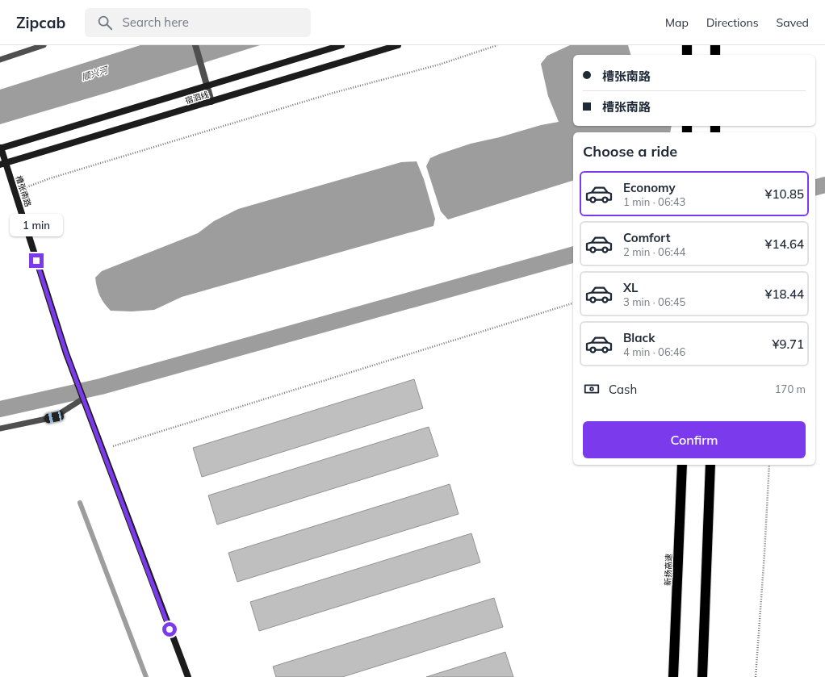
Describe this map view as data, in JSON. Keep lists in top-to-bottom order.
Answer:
{
  "streets": {
    "highway": ["新扬高速"],
    "main road": ["宿泗线", "槽张南路"]
  },
  "crossings": [
    ["宿泗线", "槽张南路"]
  ],
  "water": ["顺兴河"],
  "page": {
    "header": "Zipcab",
    "search": "Search here",
    "nav": ["Map", "Directions", "Saved"],
    "banner": ["槽张南路", "槽张南路"],
    "heading": "Choose a ride",
    "list": [
      {
        "name": "Economy",
        "note": "1 min · 06:43",
        "value": "¥10.85"
      },
      {
        "name": "Comfort",
        "note": "2 min · 06:44",
        "value": "¥14.64"
      },
      {
        "name": "XL",
        "note": "3 min · 06:45",
        "value": "¥18.44"
      },
      {
        "name": "Black",
        "note": "4 min · 06:46",
        "value": "¥9.71"
      }
    ],
    "bubble": "1 min",
    "pay": ["Cash", "170 m"],
    "buttons": "Confirm"
  }
}
